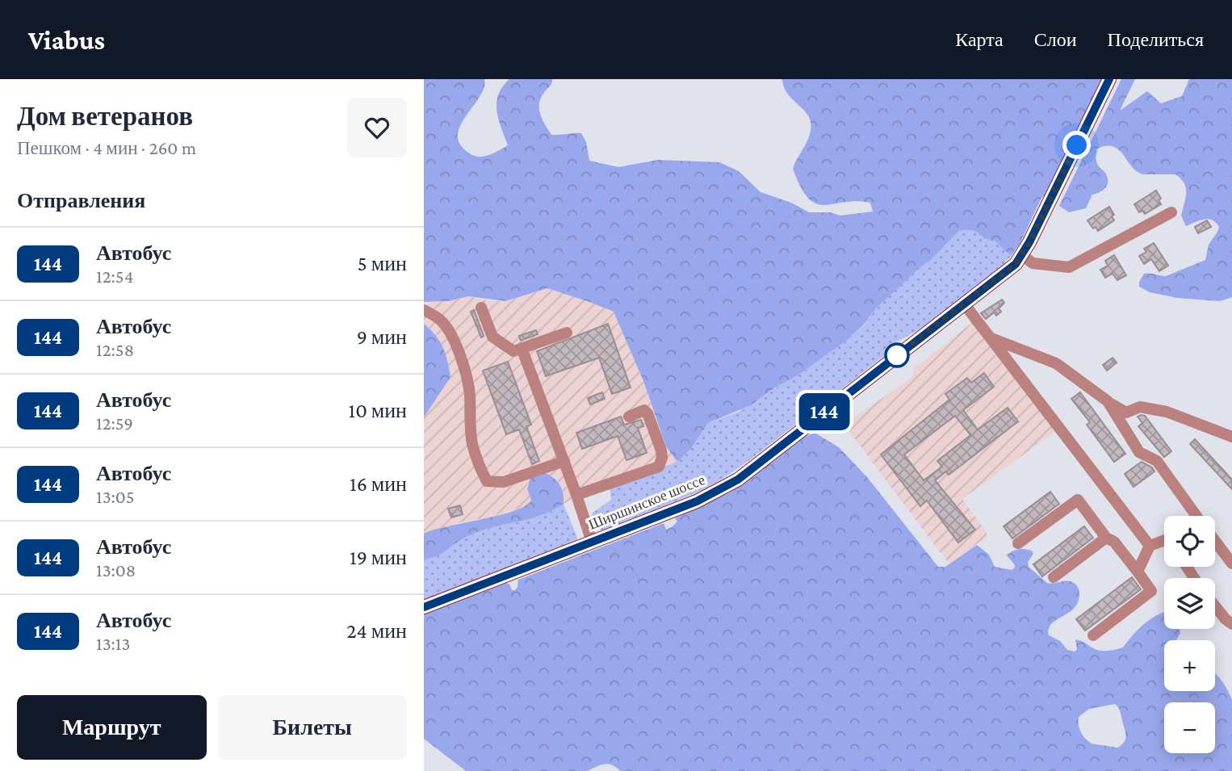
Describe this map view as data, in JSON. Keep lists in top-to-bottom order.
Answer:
{
  "streets": {
    "main road": ["Ширшинское шоссе"]
  },
  "lines": ["bus line 144"],
  "page": {
    "header": "Viabus",
    "nav": ["Карта", "Слои", "Поделиться"],
    "heading": [
      ["Дом ветеранов", "Пешком · 4 мин · 260 m"],
      "Отправления"
    ],
    "on_map": "144",
    "list": [
      {
        "mark": "144",
        "name": "Автобус",
        "note": "12:54",
        "value": "5 мин"
      },
      {
        "mark": "144",
        "name": "Автобус",
        "note": "12:58",
        "value": "9 мин"
      },
      {
        "mark": "144",
        "name": "Автобус",
        "note": "12:59",
        "value": "10 мин"
      },
      {
        "mark": "144",
        "name": "Автобус",
        "note": "13:05",
        "value": "16 мин"
      },
      {
        "mark": "144",
        "name": "Автобус",
        "note": "13:08",
        "value": "19 мин"
      },
      {
        "mark": "144",
        "name": "Автобус",
        "note": "13:13",
        "value": "24 мин"
      }
    ],
    "map_buttons": ["+", "−"],
    "buttons": ["Маршрут", "Билеты"]
  }
}
